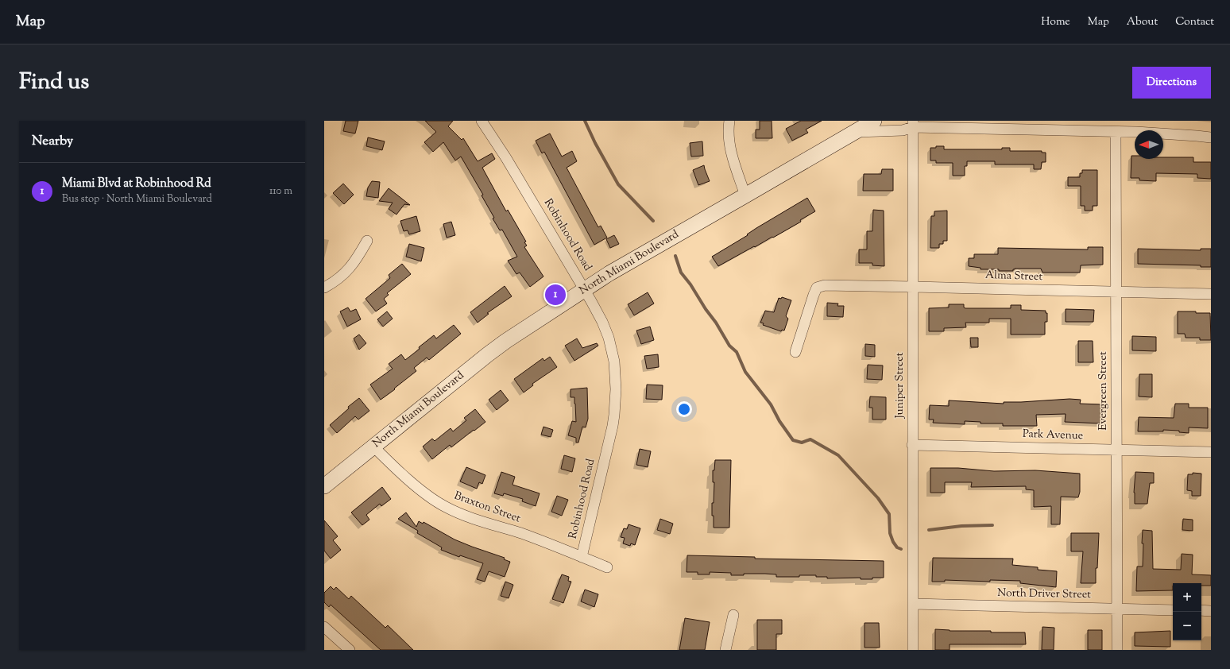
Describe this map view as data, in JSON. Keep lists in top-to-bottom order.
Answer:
{
  "streets": {
    "main road": ["North Miami Boulevard"],
    "street": [
      "Robinhood Road",
      "Alma Street",
      "Juniper Street",
      "Evergreen Street",
      "Park Avenue",
      "Braxton Street",
      "North Driver Street"
    ]
  },
  "crossings": [
    ["Robinhood Road", "North Miami Boulevard"],
    ["Robinhood Road", "Braxton Street"],
    ["North Miami Boulevard", "Braxton Street"],
    ["Alma Street", "Juniper Street"],
    ["Alma Street", "Evergreen Street"],
    ["Juniper Street", "Park Avenue"],
    ["Juniper Street", "North Driver Street"],
    ["Evergreen Street", "Park Avenue"],
    ["Evergreen Street", "North Driver Street"]
  ],
  "north": "left",
  "page": {
    "header": "Map",
    "nav": [
      "Home",
      "Map",
      "About",
      "Contact"
    ],
    "title": "Find us",
    "buttons": "Directions",
    "heading": "Nearby",
    "list": [
      {
        "mark": "1",
        "name": "Miami Blvd at Robinhood Rd",
        "note": "Bus stop · North Miami Boulevard",
        "value": "110 m"
      }
    ],
    "pins": "1",
    "map_buttons": ["+", "−"]
  }
}
